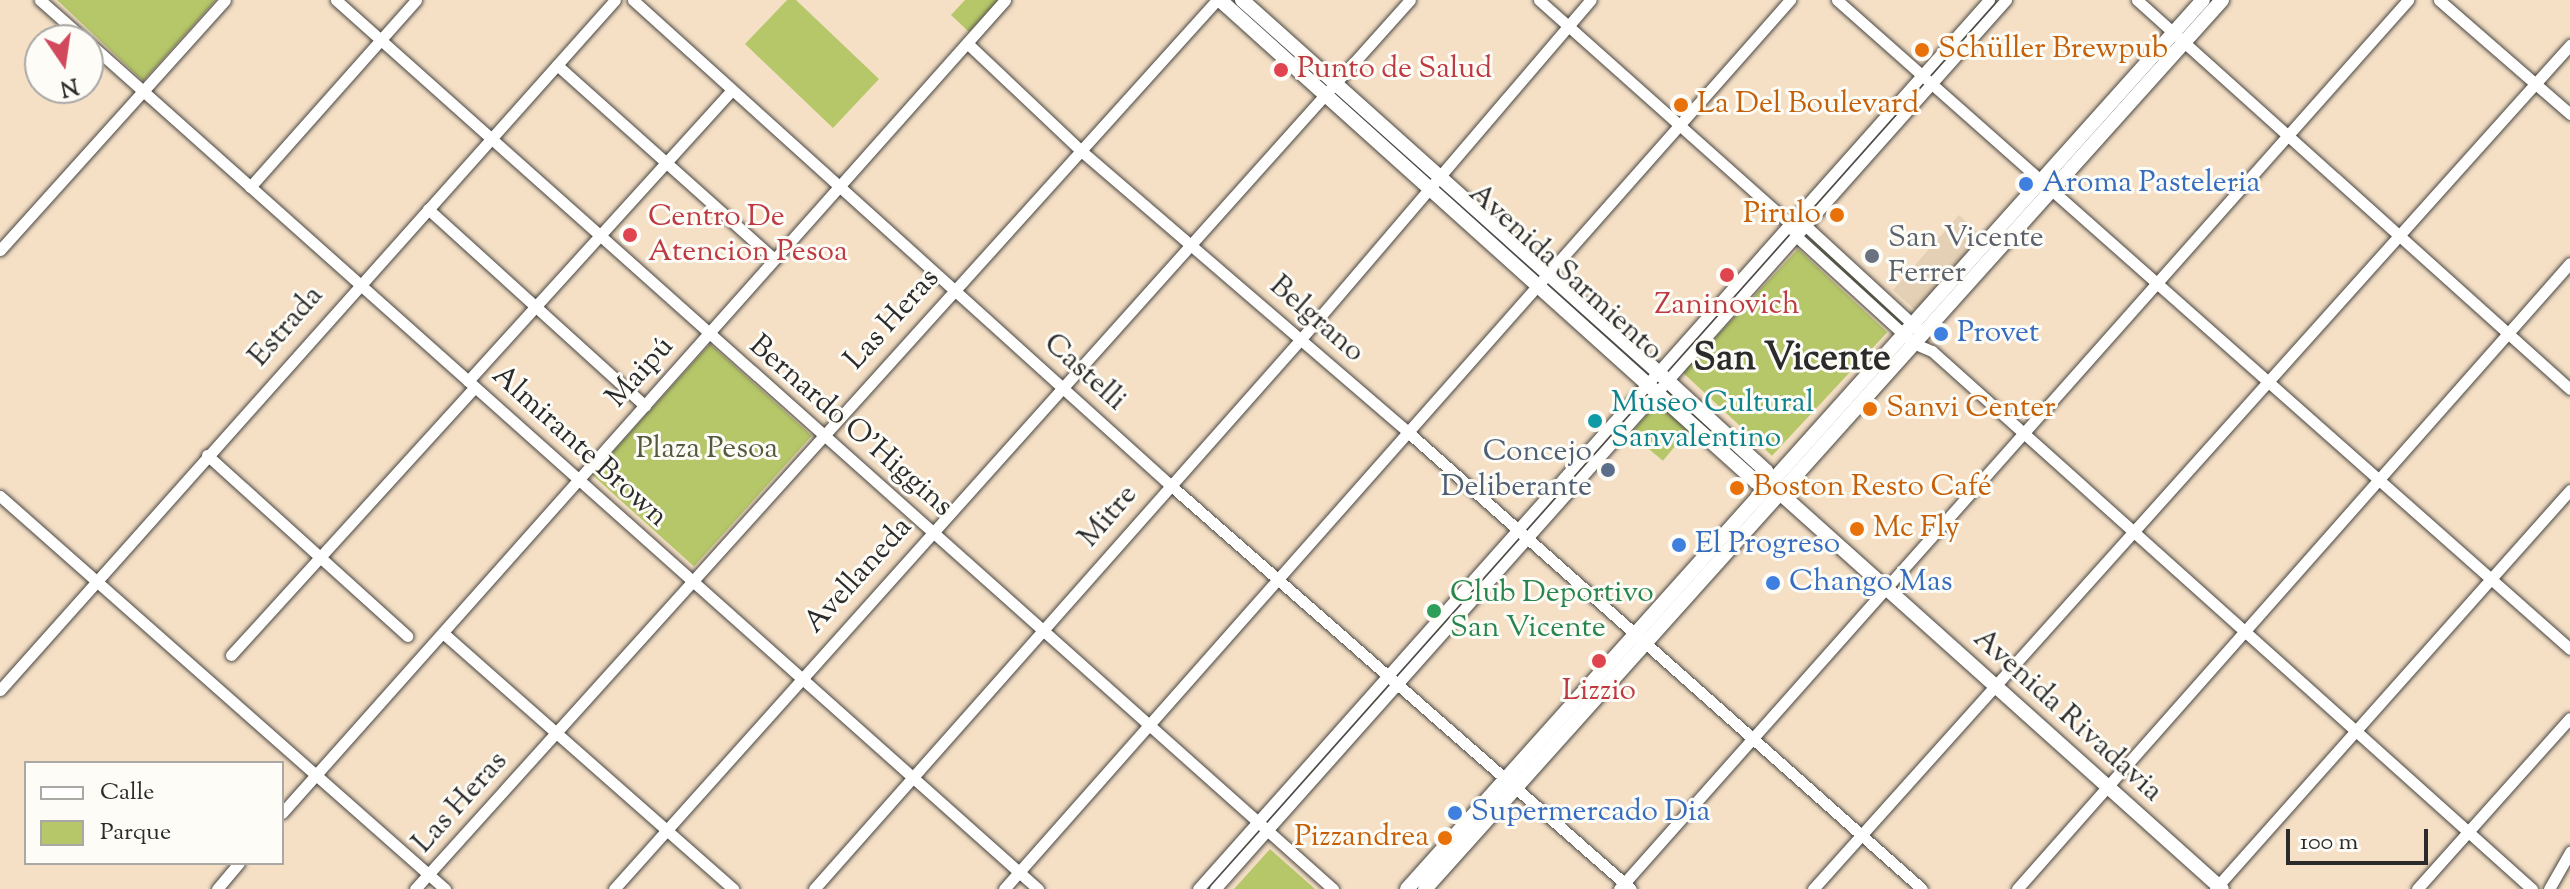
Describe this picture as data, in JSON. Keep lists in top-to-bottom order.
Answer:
{
  "streets": {
    "main road": ["Avenida Sarmiento", "Avenida Rivadavia"],
    "street": [
      "Las Heras",
      "Belgrano",
      "Estrada",
      "Maipú",
      "Castelli",
      "Bernardo O'Higgins",
      "Almirante Brown",
      "Mitre",
      "Avellaneda"
    ]
  },
  "crossings": [
    ["Avenida Sarmiento", "Las Heras"],
    ["Avenida Sarmiento", "Mitre"],
    ["Avenida Sarmiento", "Avellaneda"],
    ["Avenida Sarmiento", "Avenida Rivadavia"],
    ["Las Heras", "Belgrano"],
    ["Las Heras", "Castelli"],
    ["Las Heras", "Bernardo O'Higgins"],
    ["Las Heras", "Almirante Brown"],
    ["Belgrano", "Maipú"],
    ["Belgrano", "Mitre"],
    ["Belgrano", "Avellaneda"],
    ["Estrada", "Bernardo O'Higgins"],
    ["Estrada", "Almirante Brown"],
    ["Maipú", "Castelli"],
    ["Maipú", "Bernardo O'Higgins"],
    ["Maipú", "Almirante Brown"],
    ["Castelli", "Mitre"],
    ["Castelli", "Avellaneda"],
    ["Bernardo O'Higgins", "Mitre"],
    ["Bernardo O'Higgins", "Avellaneda"],
    ["Almirante Brown", "Mitre"],
    ["Almirante Brown", "Avellaneda"]
  ],
  "districts": ["San Vicente"],
  "parks": ["Plaza Pesoa"],
  "places": [
    "Schüller Brewpub",
    "Punto de Salud",
    "La Del Boulevard",
    "Aroma Pasteleria",
    "Pirulo",
    "Centro De Atencion Pesoa",
    "San Vicente Ferrer",
    "Zaninovich",
    "Provet",
    "Sanvi Center",
    "Museo Cultural Sanvalentino",
    "Concejo Deliberante",
    "Boston Resto Café",
    "Mc Fly",
    "El Progreso",
    "Chango Mas",
    "Club Deportivo San Vicente",
    "Lizzio",
    "Supermercado Dia",
    "Pizzandrea"
  ],
  "legend": ["Calle", "Parque"],
  "scale_bar": "100 m",
  "north": "bottom"
}
